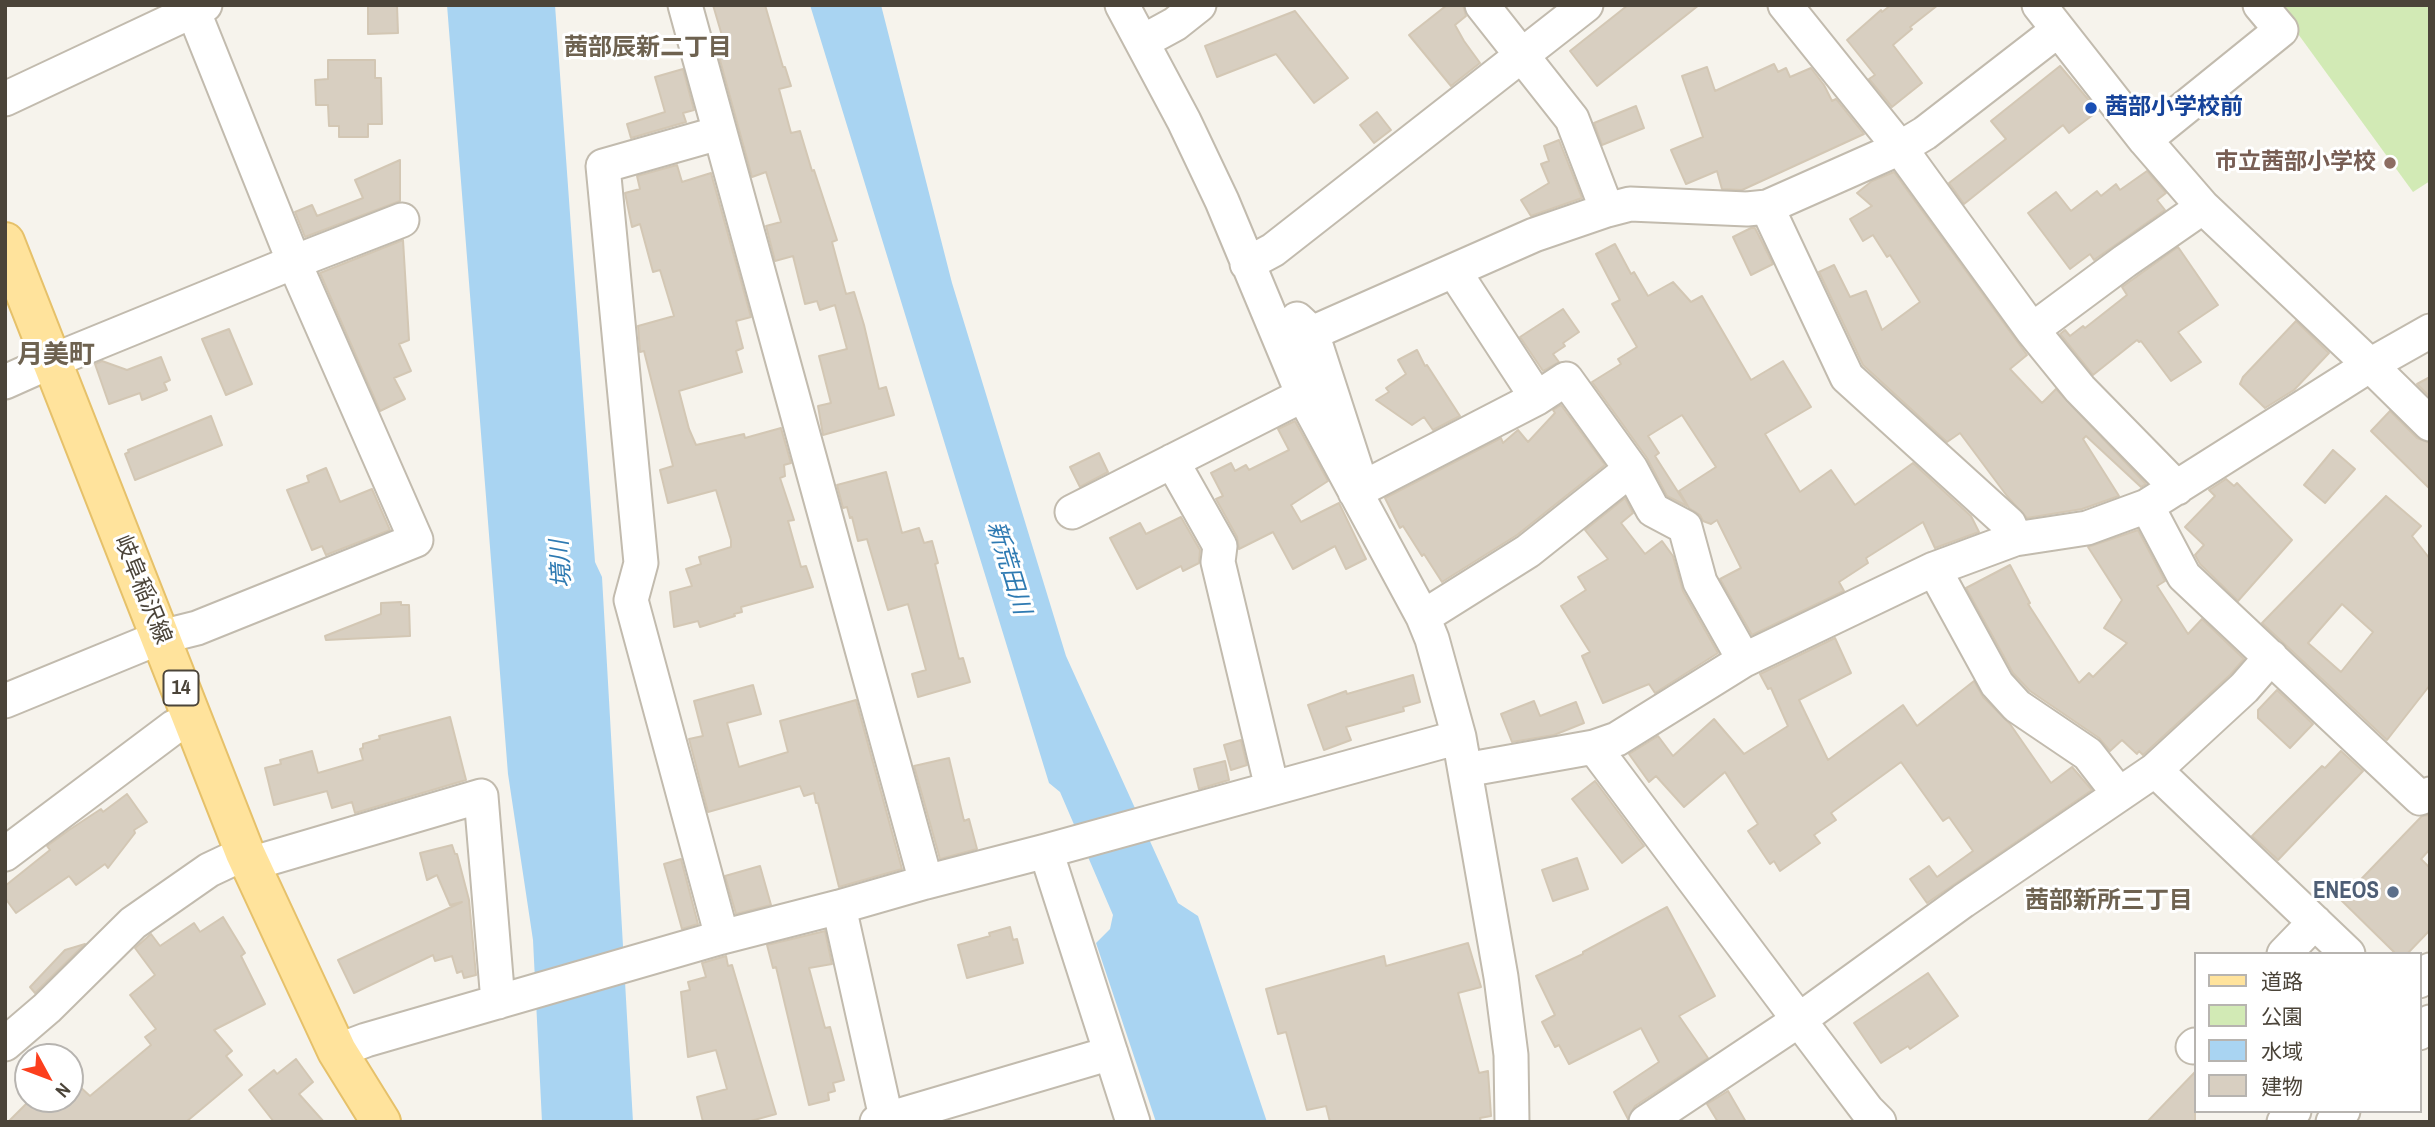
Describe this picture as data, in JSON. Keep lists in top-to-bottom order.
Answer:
{
  "streets": {
    "main road": ["岐阜稲沢線", "14"]
  },
  "districts": ["茜部辰新二丁目", "月美町", "茜部新所三丁目"],
  "water": ["境川", "新荒田川"],
  "places": ["茜部小学校前", "市立茜部小学校", "ENEOS"],
  "legend": [
    "道路",
    "公園",
    "水域",
    "建物"
  ],
  "north": "bottom right"
}
